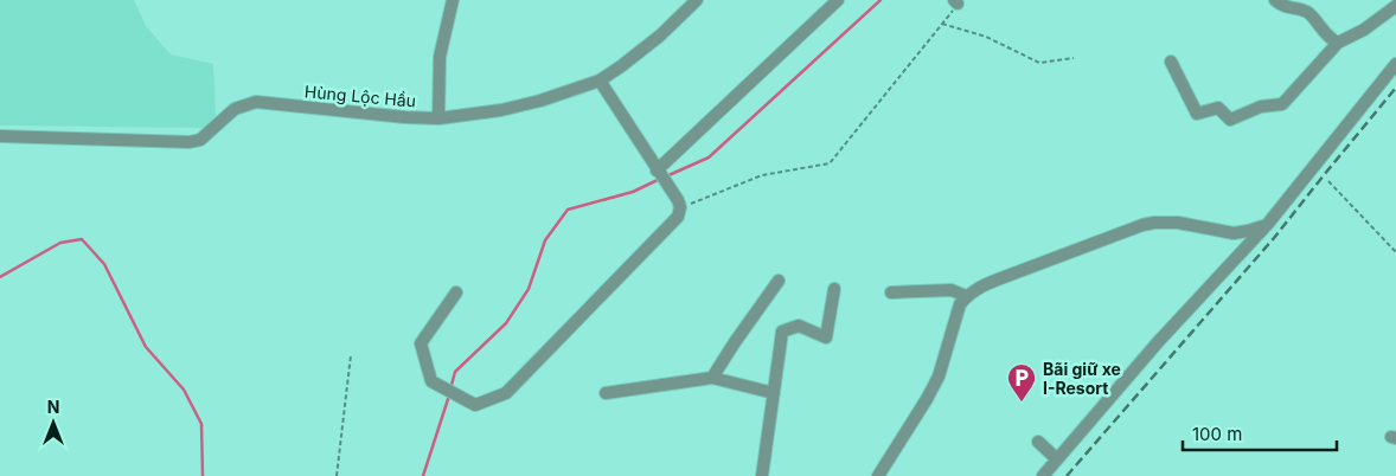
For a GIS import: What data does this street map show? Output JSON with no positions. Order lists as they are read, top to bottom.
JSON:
{
  "streets": {
    "street": ["Hùng Lộc Hầu"]
  },
  "places": {
    "parking": ["Bãi giữ xe I-Resort"]
  },
  "scale_bar": "100 m",
  "north": "top"
}
